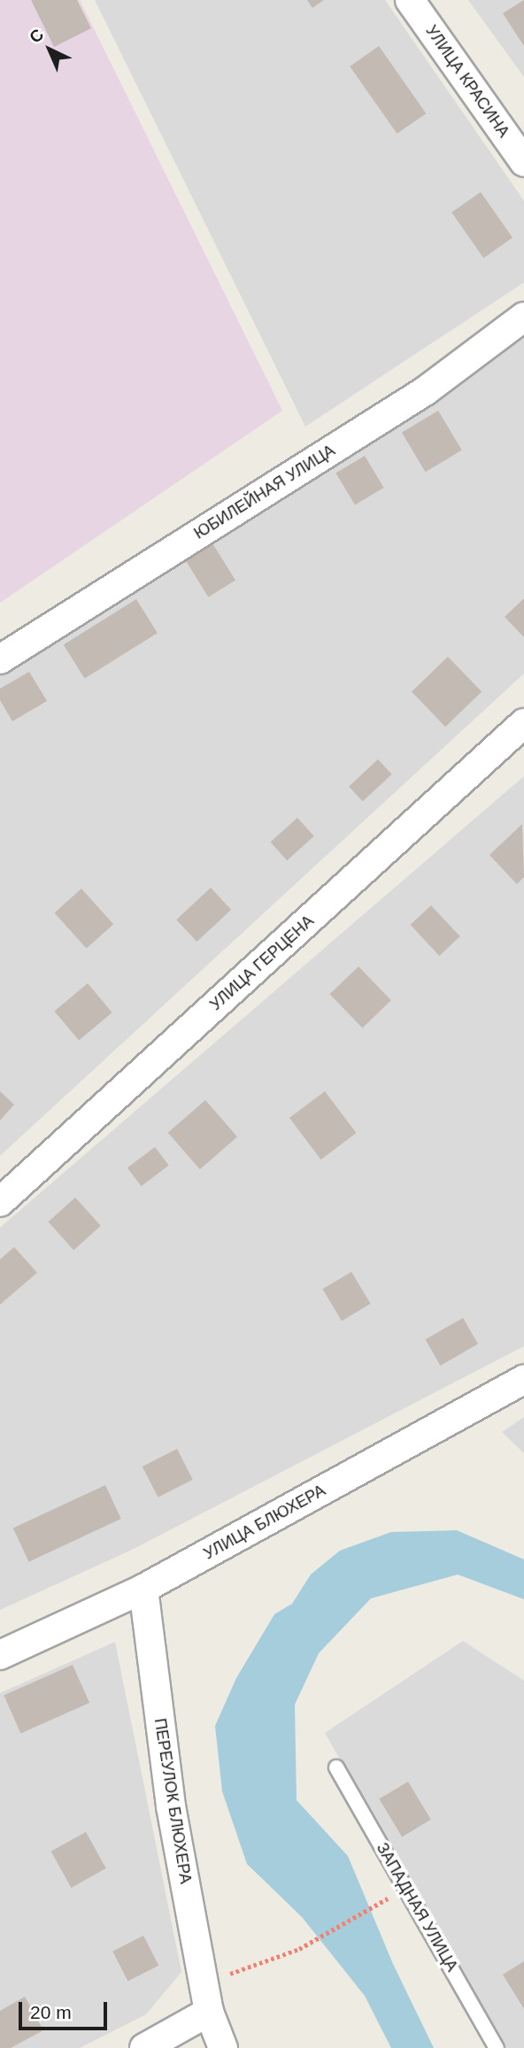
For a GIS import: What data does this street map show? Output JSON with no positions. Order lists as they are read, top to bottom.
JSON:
{
  "streets": {
    "street": [
      "УЛИЦА КРАСИНА",
      "ЮБИЛЕЙНАЯ УЛИЦА",
      "УЛИЦА ГЕРЦЕНА",
      "УЛИЦА БЛЮХЕРА",
      "ПЕРЕУЛОК БЛЮХЕРА"
    ],
    "lane": ["ЗАПАДНАЯ УЛИЦА"]
  },
  "crossings": [
    ["УЛИЦА БЛЮХЕРА", "ПЕРЕУЛОК БЛЮХЕРА"]
  ],
  "scale_bar": "20 m",
  "north": "top left"
}
